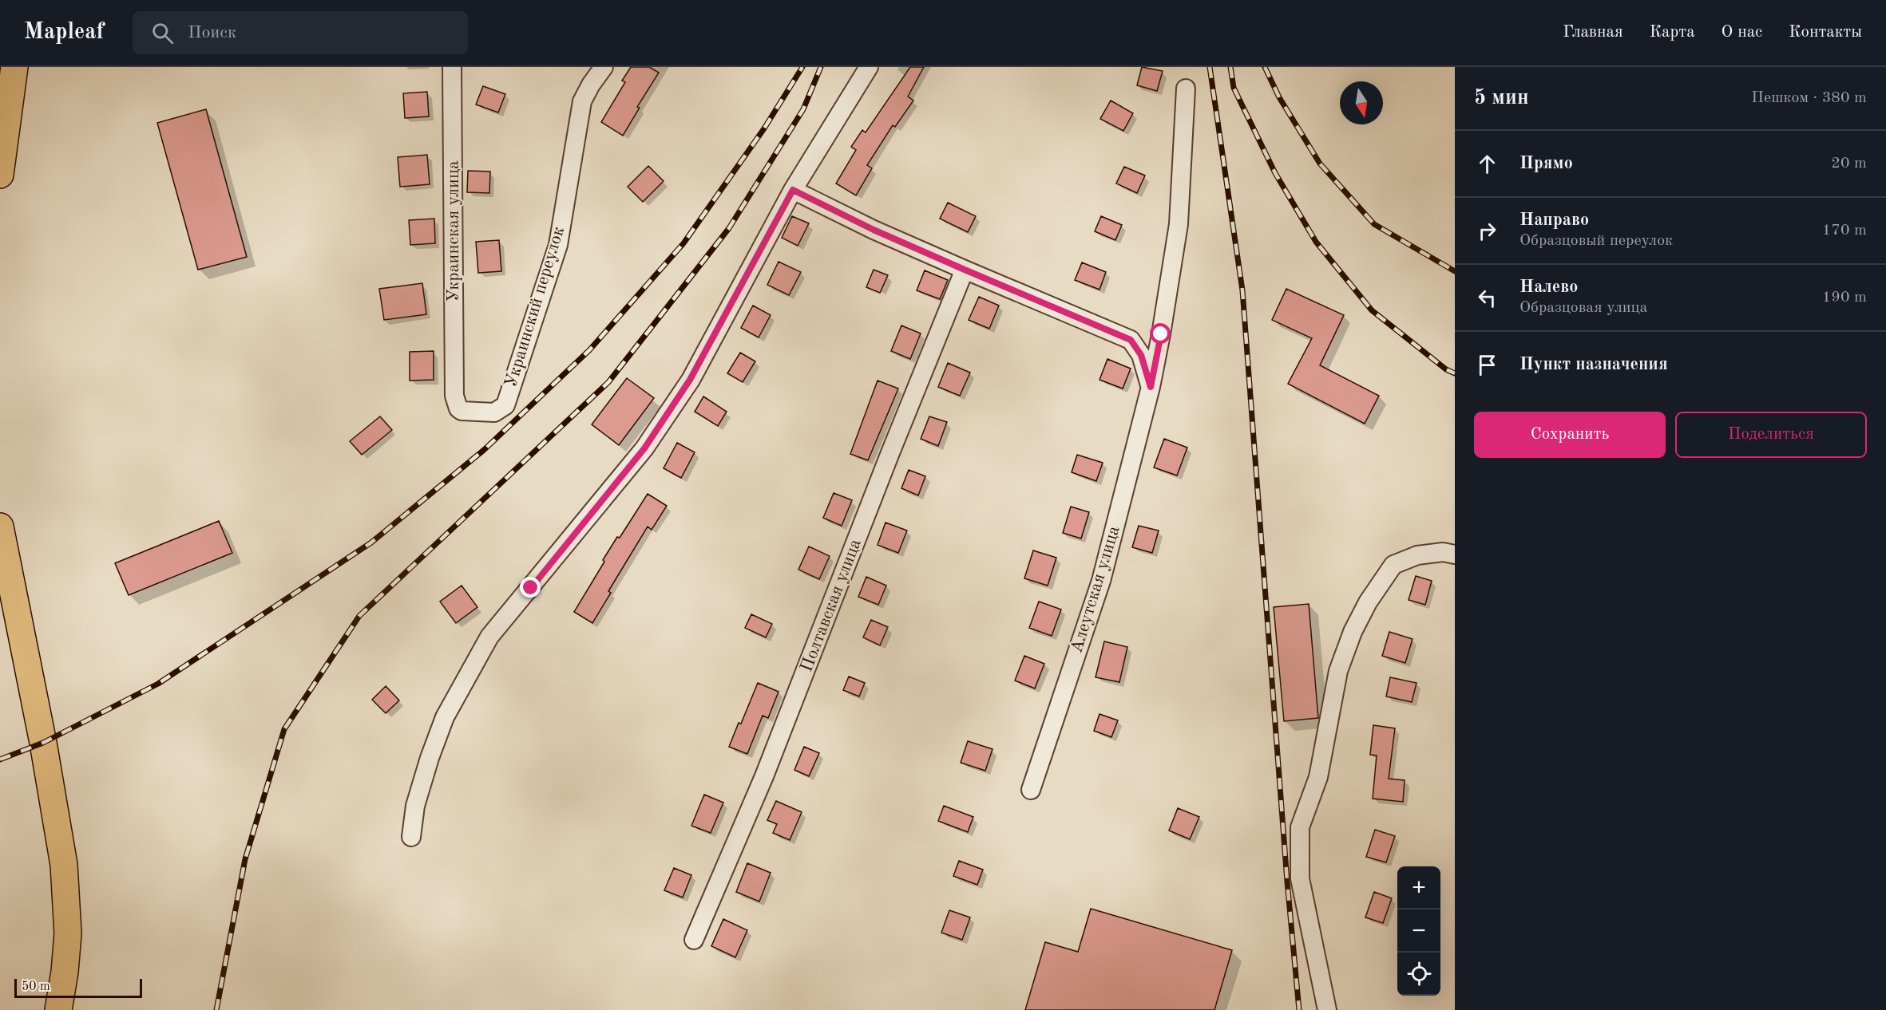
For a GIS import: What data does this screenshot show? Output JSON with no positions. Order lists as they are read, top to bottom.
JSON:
{
  "streets": {
    "street": [
      "Украинская улица",
      "Украинский переулок",
      "Алеутская улица",
      "Полтавская улица"
    ]
  },
  "crossings": [
    ["Украинская улица", "Украинский переулок"]
  ],
  "scale_bar": "50 m",
  "north": "bottom",
  "page": {
    "header": "Mapleaf",
    "search": "Поиск",
    "nav": [
      "Главная",
      "Карта",
      "О нас",
      "Контакты"
    ],
    "heading": ["5 мин", "Пешком · 380 m"],
    "list": [
      ["Прямо", "20 m"],
      ["Направо", "Образцовый переулок", "170 m"],
      ["Налево", "Образцовая улица", "190 m"],
      "Пункт назначения"
    ],
    "buttons": ["Сохранить", "Поделиться"],
    "map_buttons": ["+", "−"],
    "scale": "50 m"
  }
}
